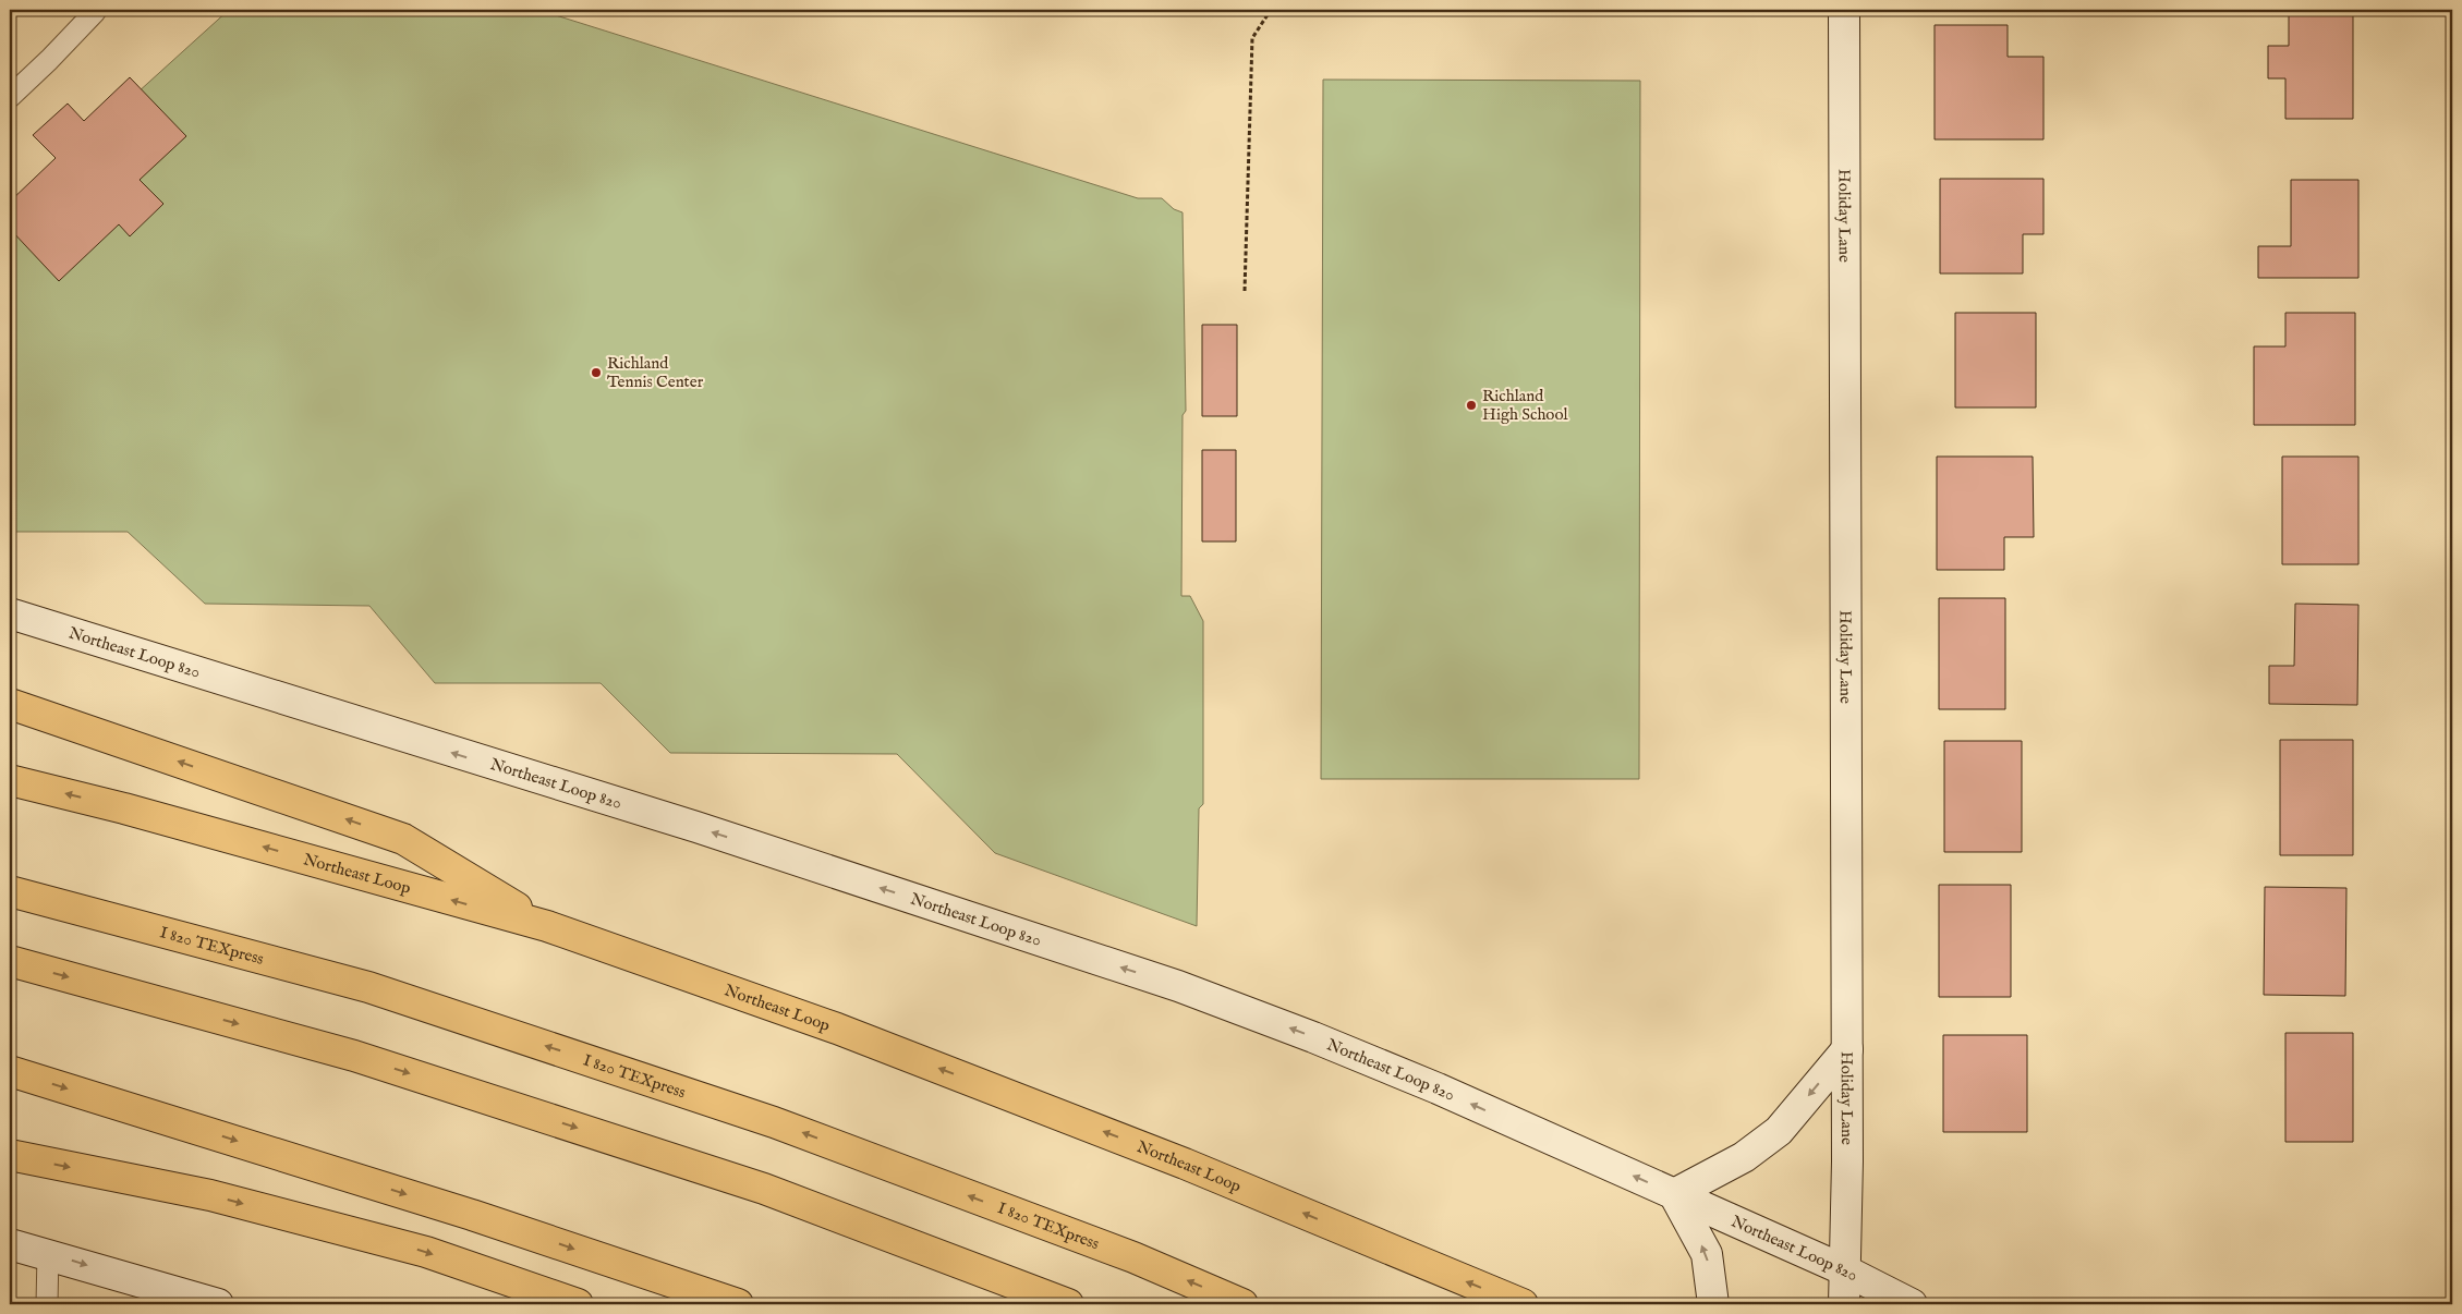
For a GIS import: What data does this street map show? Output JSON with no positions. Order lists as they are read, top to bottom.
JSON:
{
  "streets": {
    "highway": ["Northeast Loop", "I 820 TEXpress"],
    "main road": ["Holiday Lane", "Northeast Loop 820"]
  },
  "crossings": [
    ["Holiday Lane", "Northeast Loop 820"]
  ],
  "one_way": ["Northeast Loop 820"],
  "places": ["Richland Tennis Center", "Richland High School"]
}
